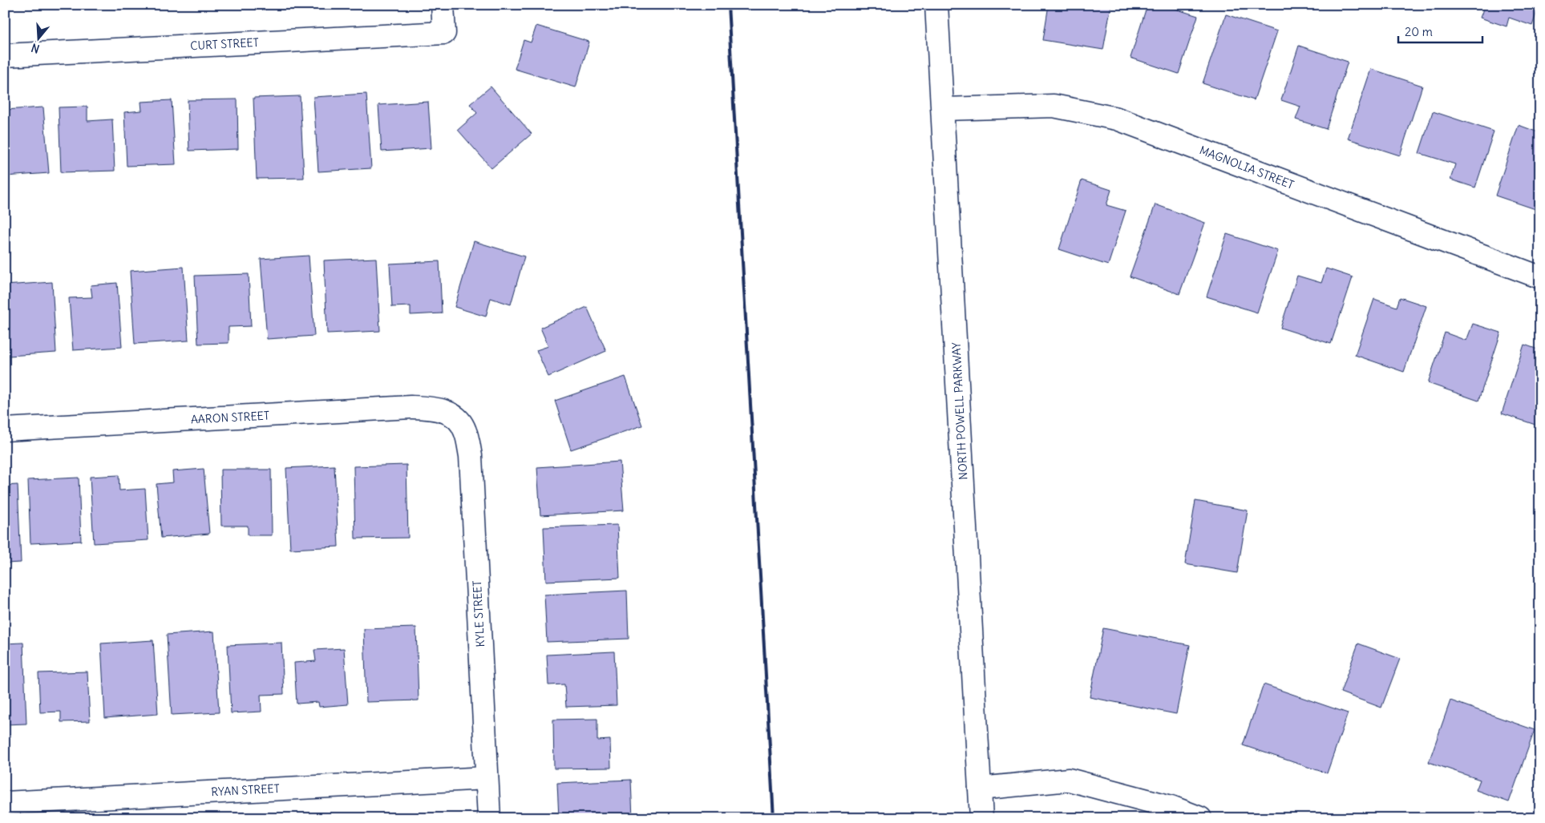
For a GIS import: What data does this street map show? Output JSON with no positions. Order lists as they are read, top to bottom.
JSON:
{
  "streets": {
    "street": [
      "CURT STREET",
      "MAGNOLIA STREET",
      "NORTH POWELL PARKWAY",
      "AARON STREET",
      "KYLE STREET",
      "RYAN STREET"
    ]
  },
  "crossings": [
    ["MAGNOLIA STREET", "NORTH POWELL PARKWAY"],
    ["AARON STREET", "KYLE STREET"],
    ["KYLE STREET", "RYAN STREET"]
  ],
  "scale_bar": "20 m",
  "north": "bottom"
}
